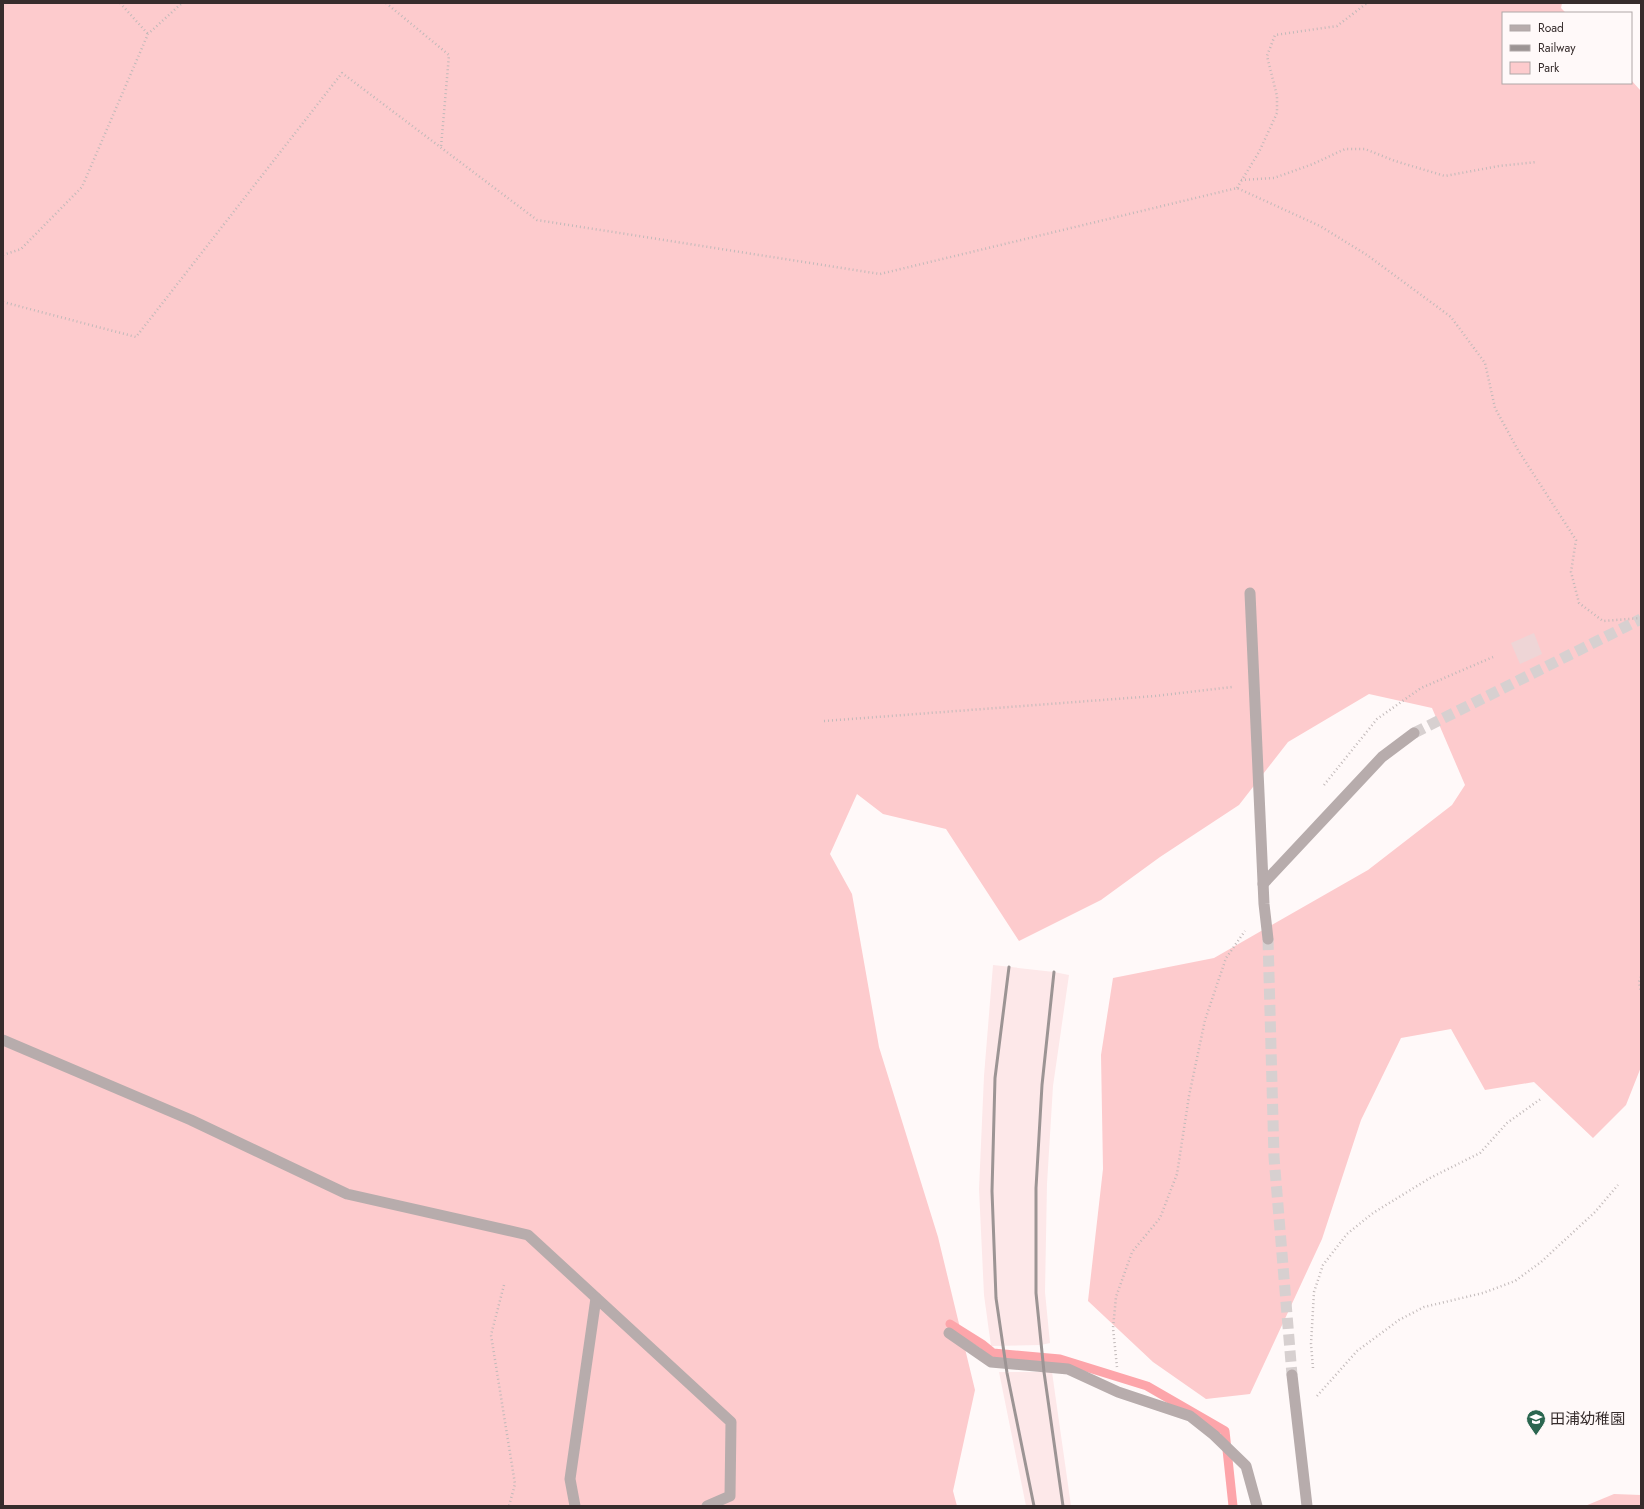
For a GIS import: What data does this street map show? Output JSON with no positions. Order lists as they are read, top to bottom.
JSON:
{
  "places": {
    "school or university": ["田浦幼稚園"]
  },
  "legend": ["Road", "Railway", "Park"]
}
